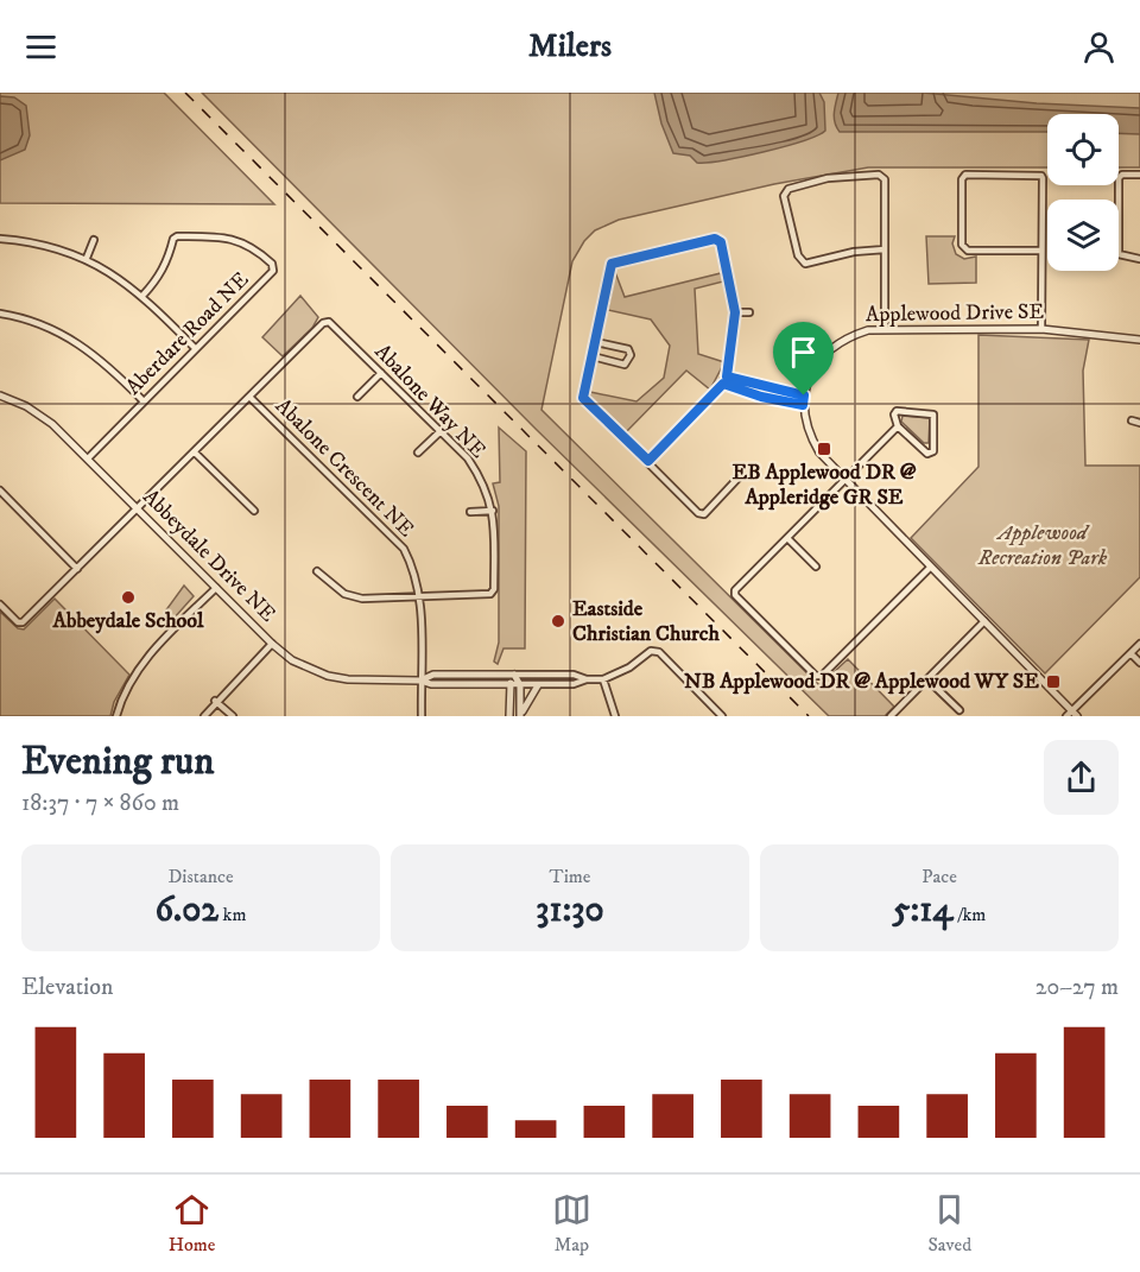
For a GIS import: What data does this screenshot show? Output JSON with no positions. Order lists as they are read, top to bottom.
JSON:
{
  "streets": {
    "street": [
      "Applewood Drive SE",
      "Aberdare Road NE",
      "Abalone Way NE",
      "Abalone Crescent NE",
      "Abbeydale Drive NE"
    ]
  },
  "crossings": [
    ["Aberdare Road NE", "Abbeydale Drive NE"],
    ["Abalone Way NE", "Abalone Crescent NE"],
    ["Abalone Crescent NE", "Abbeydale Drive NE"]
  ],
  "parks": ["Applewood Recreation Park"],
  "places": {
    "transit": ["EB Applewood DR @ Appleridge GR SE", "NB Applewood DR @ Applewood WY SE"],
    "other": ["Abbeydale School", "Eastside Christian Church"]
  },
  "page": {
    "header": "Milers",
    "heading": ["Evening run", "18:37 · 7 × 860 m"],
    "stats": [
      ["Distance", "6.02 km"],
      ["Time", "31:30"],
      ["Pace", "5:14 /km"]
    ],
    "chart": ["Elevation", "20–27 m"],
    "tabs": ["Home", "Map", "Saved"]
  }
}
